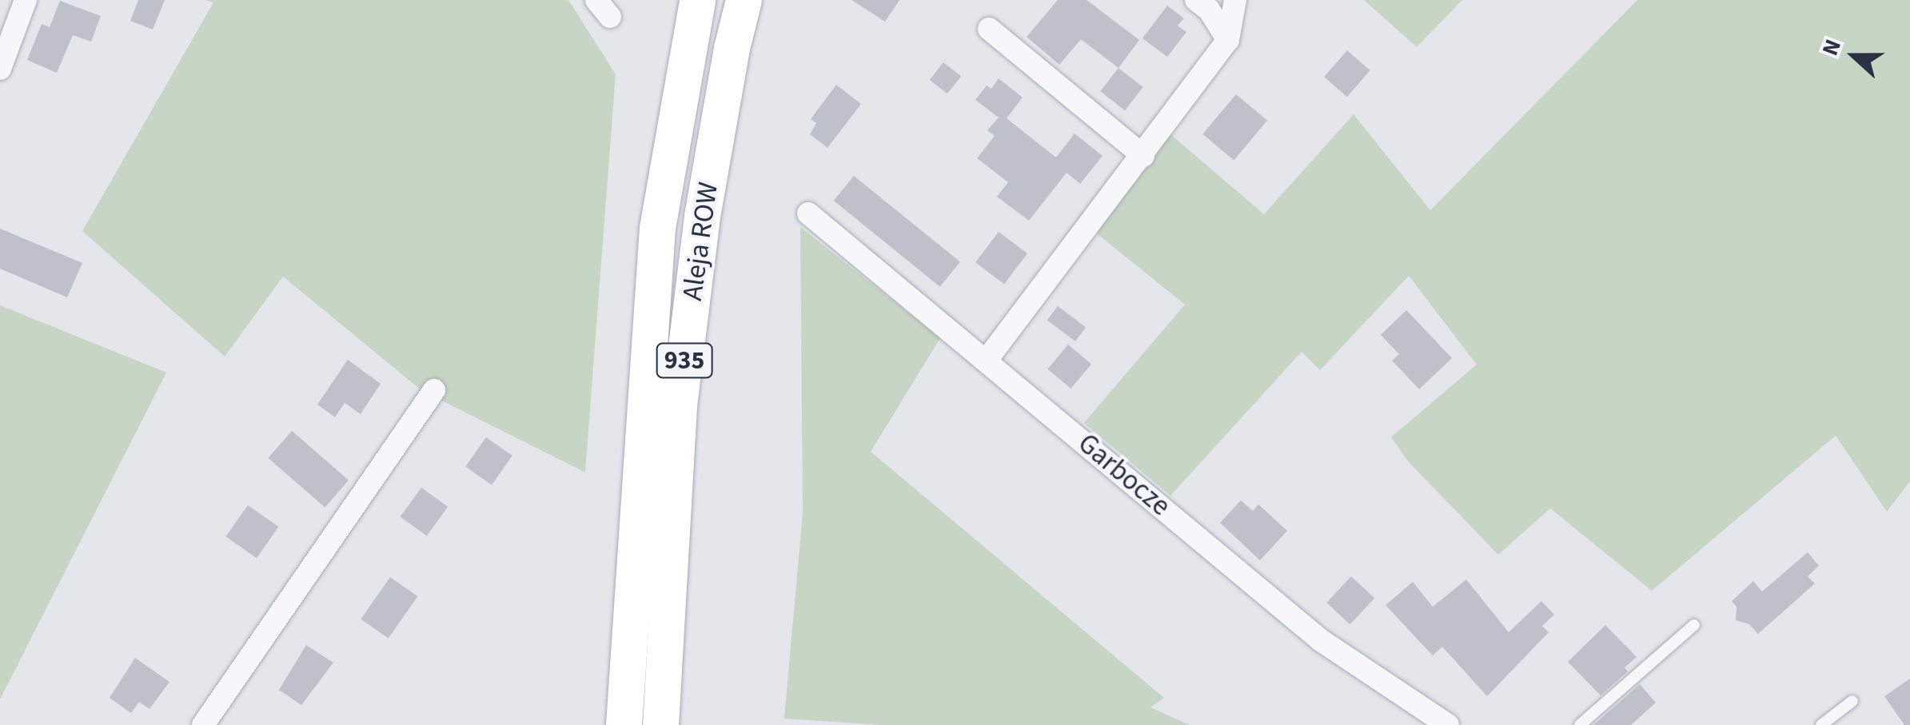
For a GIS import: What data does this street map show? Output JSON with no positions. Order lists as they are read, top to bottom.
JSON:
{
  "streets": {
    "main road": ["Aleja ROW", "935"],
    "street": ["Garbocze"]
  },
  "north": "left"
}
